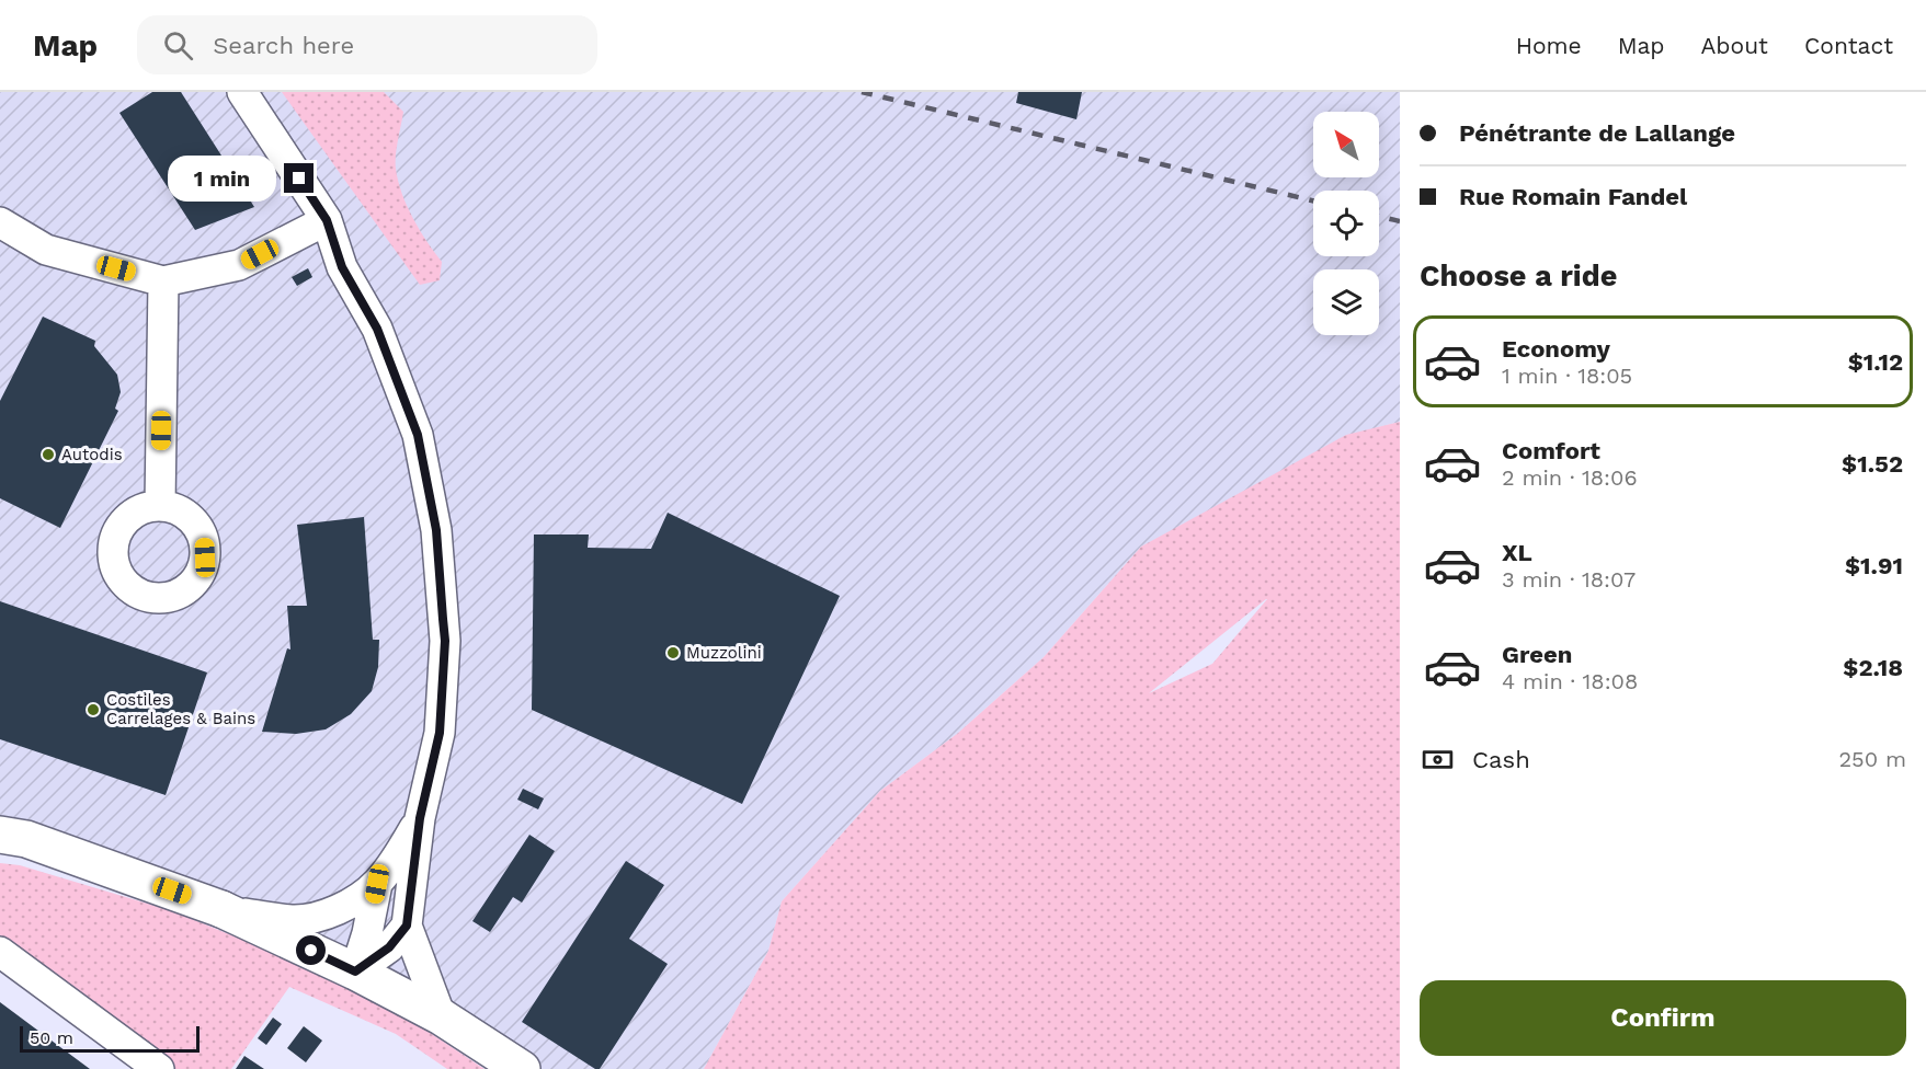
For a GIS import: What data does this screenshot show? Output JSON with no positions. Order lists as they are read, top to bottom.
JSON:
{
  "places": ["Autodis", "Muzzolini", "Costiles Carrelages & Bains"],
  "scale_bar": "50 m",
  "north": "top left",
  "page": {
    "header": "Map",
    "search": "Search here",
    "nav": [
      "Home",
      "Map",
      "About",
      "Contact"
    ],
    "banner": ["Pénétrante de Lallange", "Rue Romain Fandel"],
    "bubble": "1 min",
    "heading": "Choose a ride",
    "list": [
      {
        "name": "Economy",
        "note": "1 min · 18:05",
        "value": "$1.12"
      },
      {
        "name": "Comfort",
        "note": "2 min · 18:06",
        "value": "$1.52"
      },
      {
        "name": "XL",
        "note": "3 min · 18:07",
        "value": "$1.91"
      },
      {
        "name": "Green",
        "note": "4 min · 18:08",
        "value": "$2.18"
      }
    ],
    "pay": ["Cash", "250 m"],
    "buttons": "Confirm",
    "scale": "50 m"
  }
}
